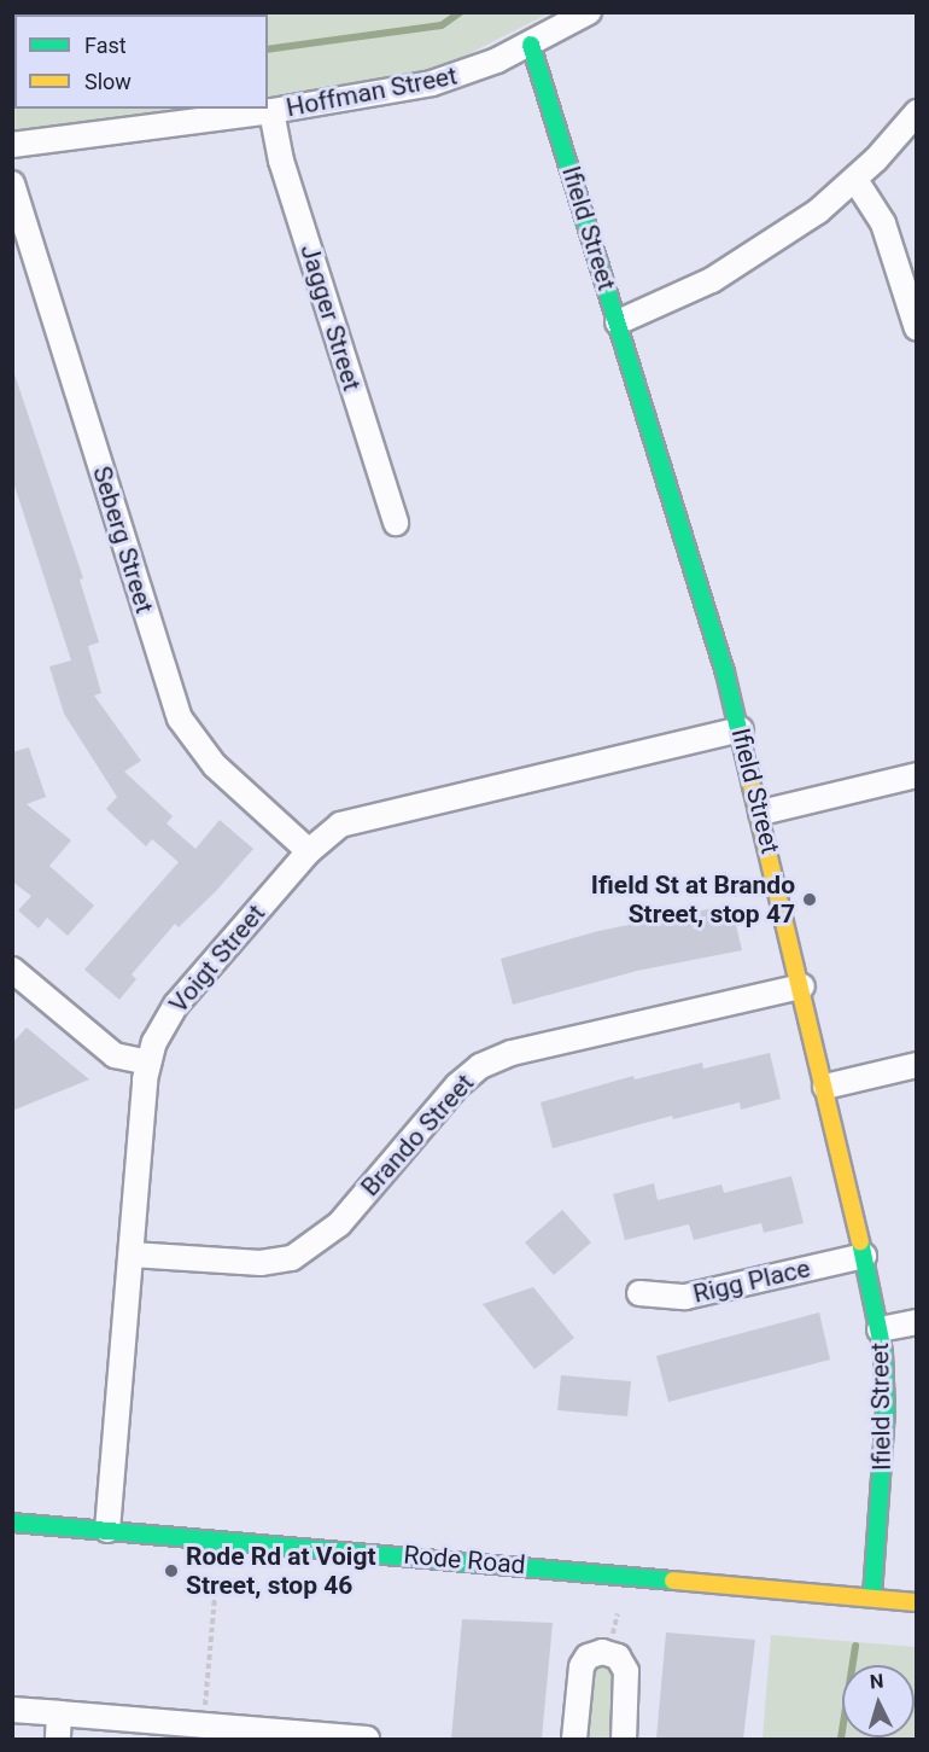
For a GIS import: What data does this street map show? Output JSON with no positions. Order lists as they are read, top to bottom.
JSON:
{
  "streets": {
    "street": [
      "Hoffman Street",
      "Ifield Street",
      "Jagger Street",
      "Seberg Street",
      "Voigt Street",
      "Brando Street",
      "Rigg Place",
      "Rode Road"
    ]
  },
  "crossings": [
    ["Hoffman Street", "Ifield Street"],
    ["Hoffman Street", "Jagger Street"],
    ["Ifield Street", "Voigt Street"],
    ["Ifield Street", "Brando Street"],
    ["Ifield Street", "Rigg Place"],
    ["Ifield Street", "Rode Road"],
    ["Seberg Street", "Voigt Street"],
    ["Voigt Street", "Brando Street"],
    ["Voigt Street", "Rode Road"]
  ],
  "places": ["Ifield St at Brando Street, stop 47", "Rode Rd at Voigt Street, stop 46"],
  "legend": ["Fast", "Slow"],
  "north": "top"
}
